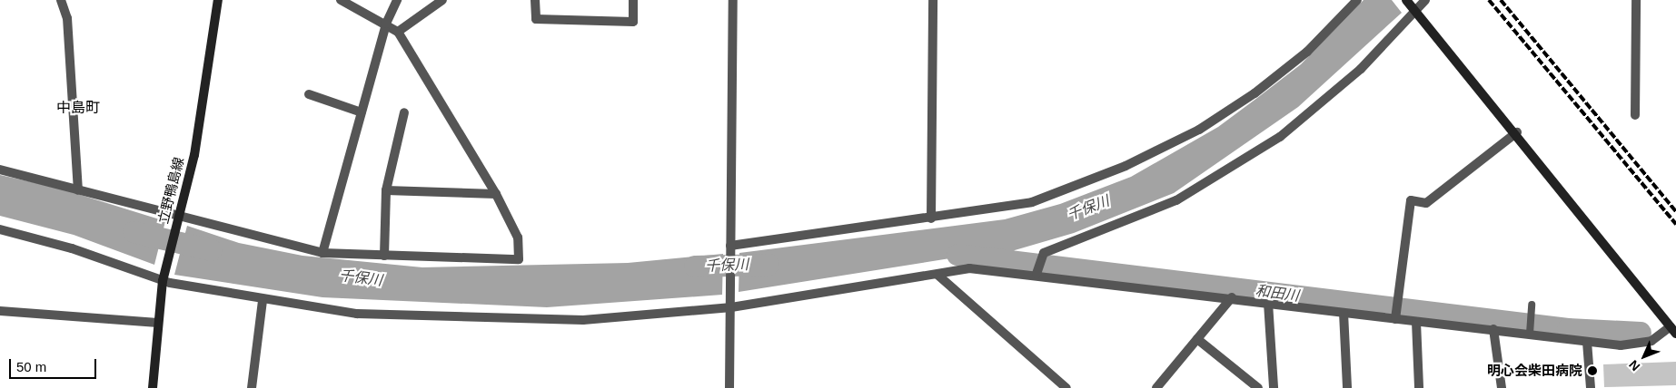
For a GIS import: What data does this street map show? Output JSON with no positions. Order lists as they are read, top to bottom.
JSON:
{
  "streets": {
    "street": ["立野鴨島線"]
  },
  "districts": ["中島町"],
  "water": ["千保川", "和田川"],
  "places": ["明心会柴田病院"],
  "scale_bar": "50 m",
  "north": "bottom left"
}
